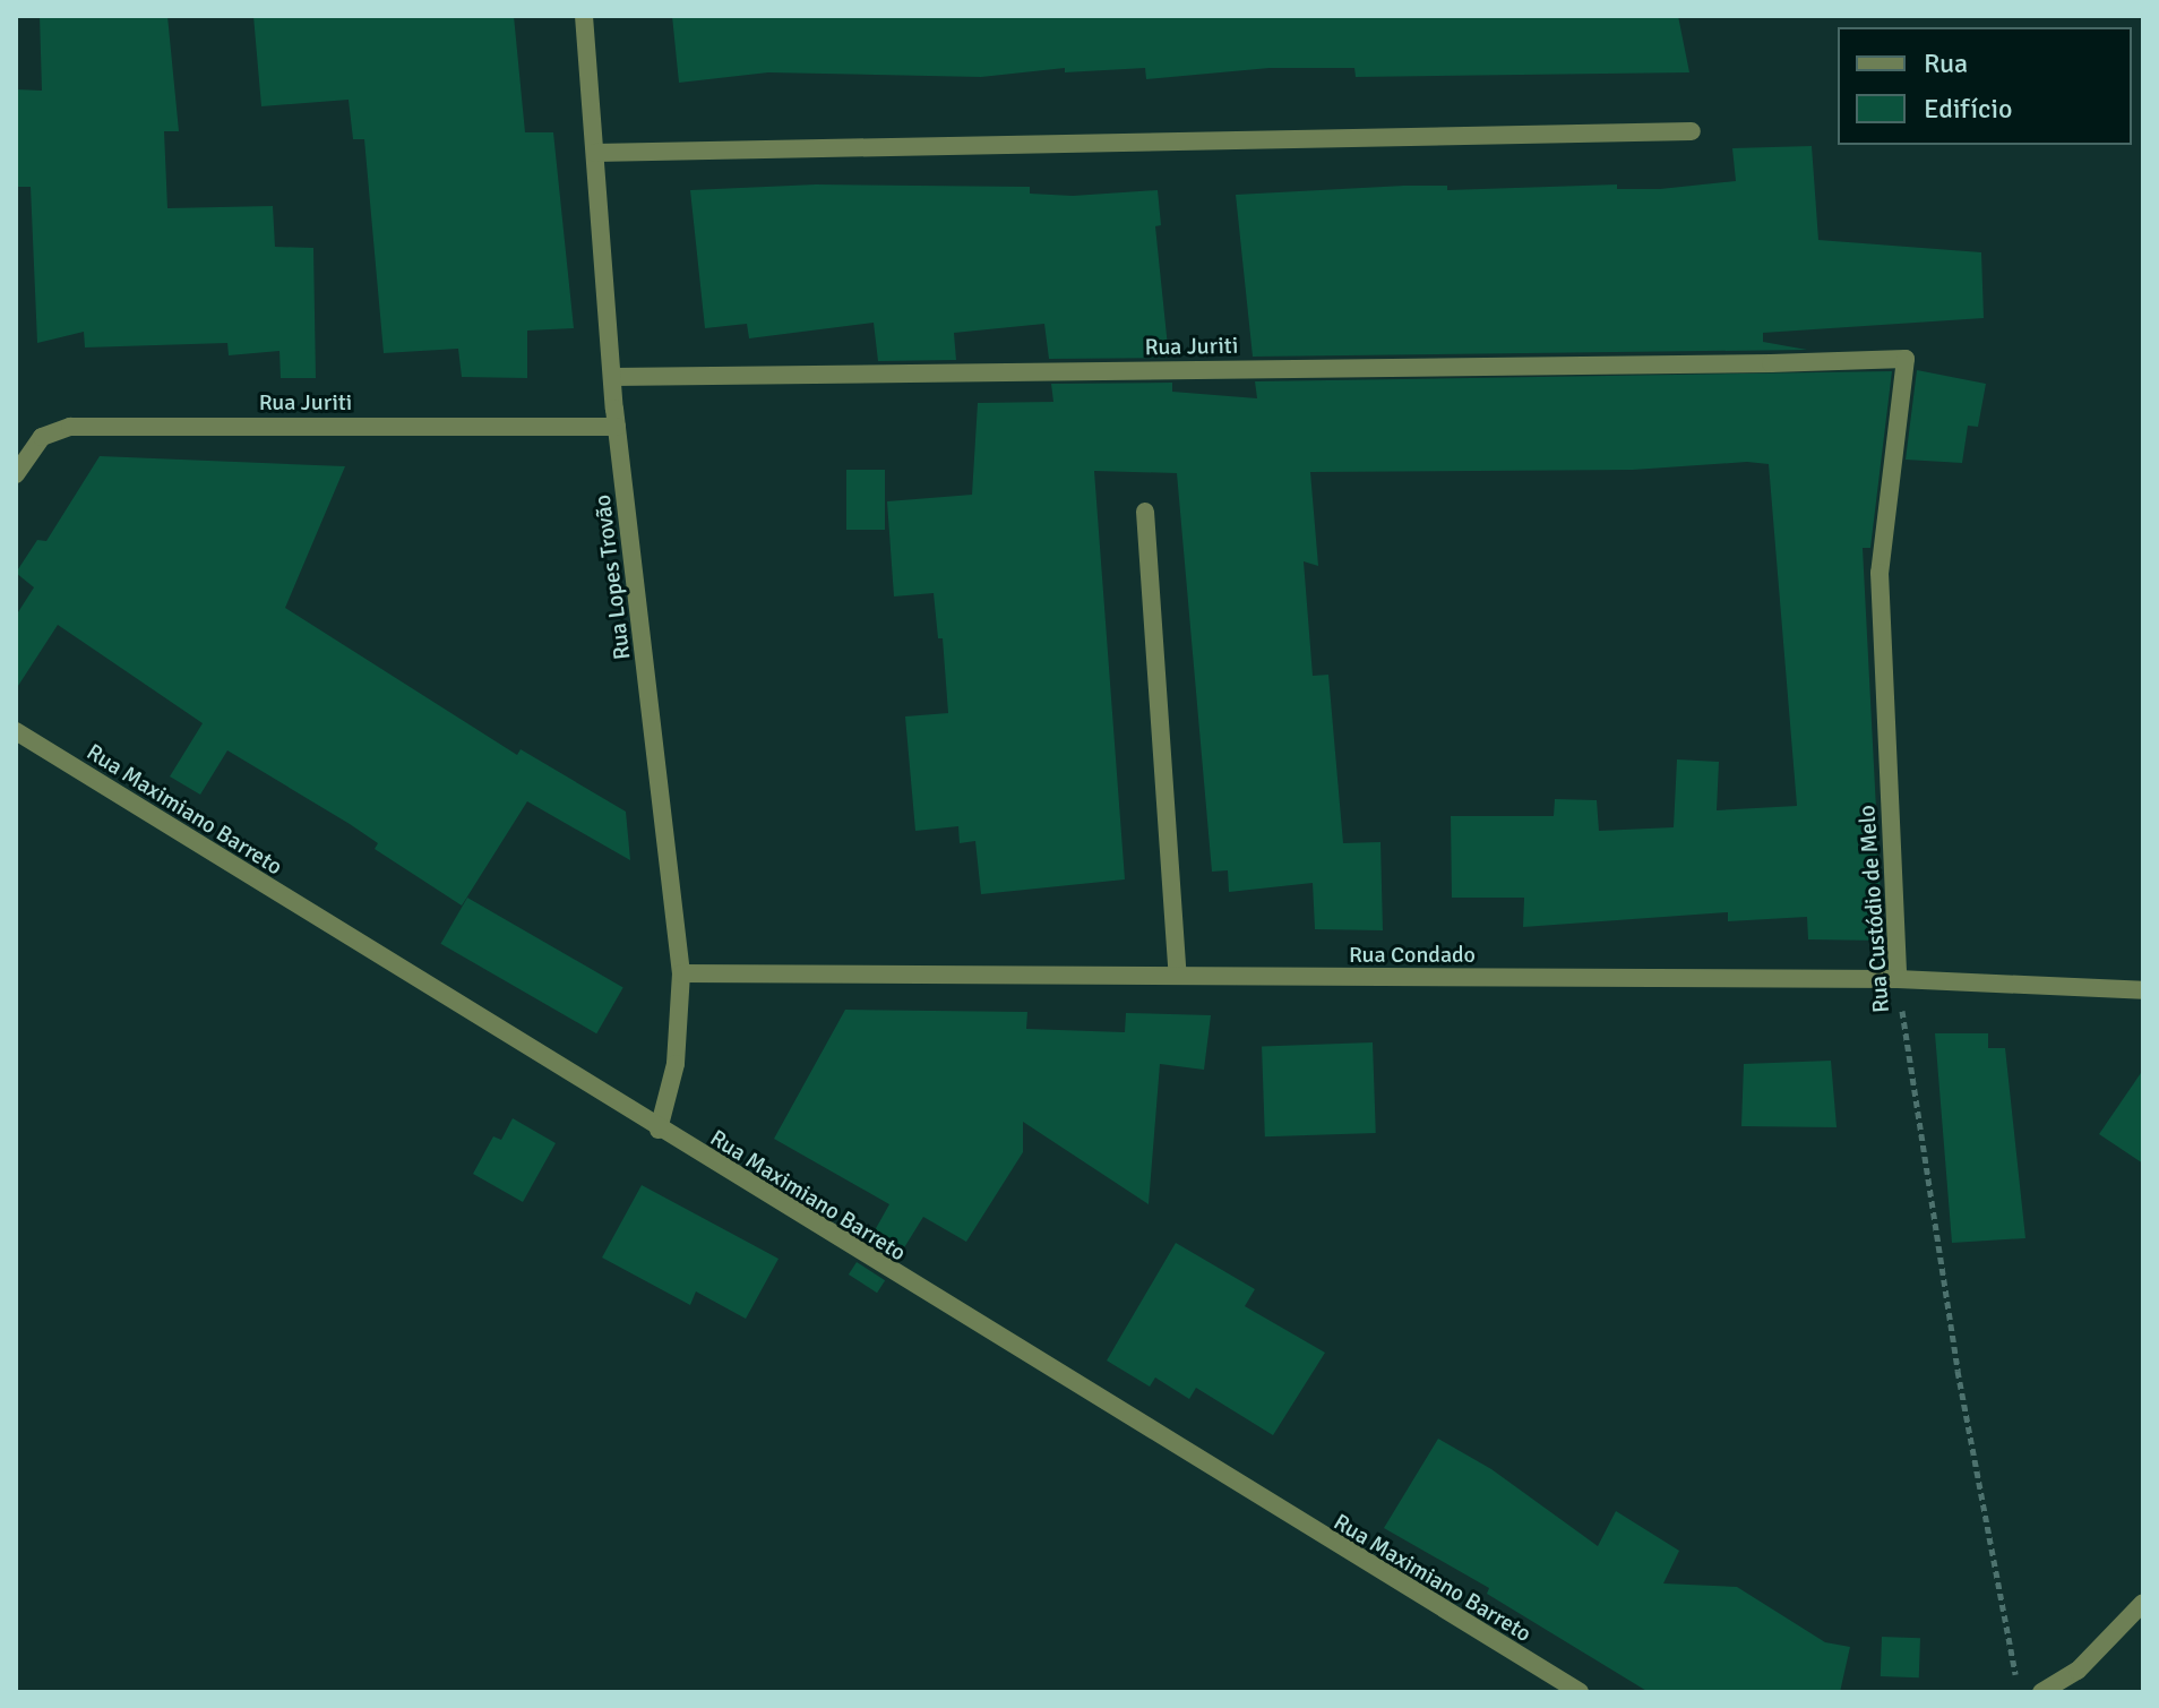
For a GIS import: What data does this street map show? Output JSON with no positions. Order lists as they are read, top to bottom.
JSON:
{
  "streets": {
    "street": [
      "Rua Juriti",
      "Rua Lopes Trovão",
      "Rua Maximiano Barreto",
      "Rua Custódio de Melo",
      "Rua Condado"
    ]
  },
  "crossings": [
    ["Rua Juriti", "Rua Lopes Trovão"],
    ["Rua Juriti", "Rua Custódio de Melo"],
    ["Rua Lopes Trovão", "Rua Maximiano Barreto"],
    ["Rua Lopes Trovão", "Rua Condado"],
    ["Rua Custódio de Melo", "Rua Condado"]
  ],
  "legend": ["Rua", "Edifício"]
}
